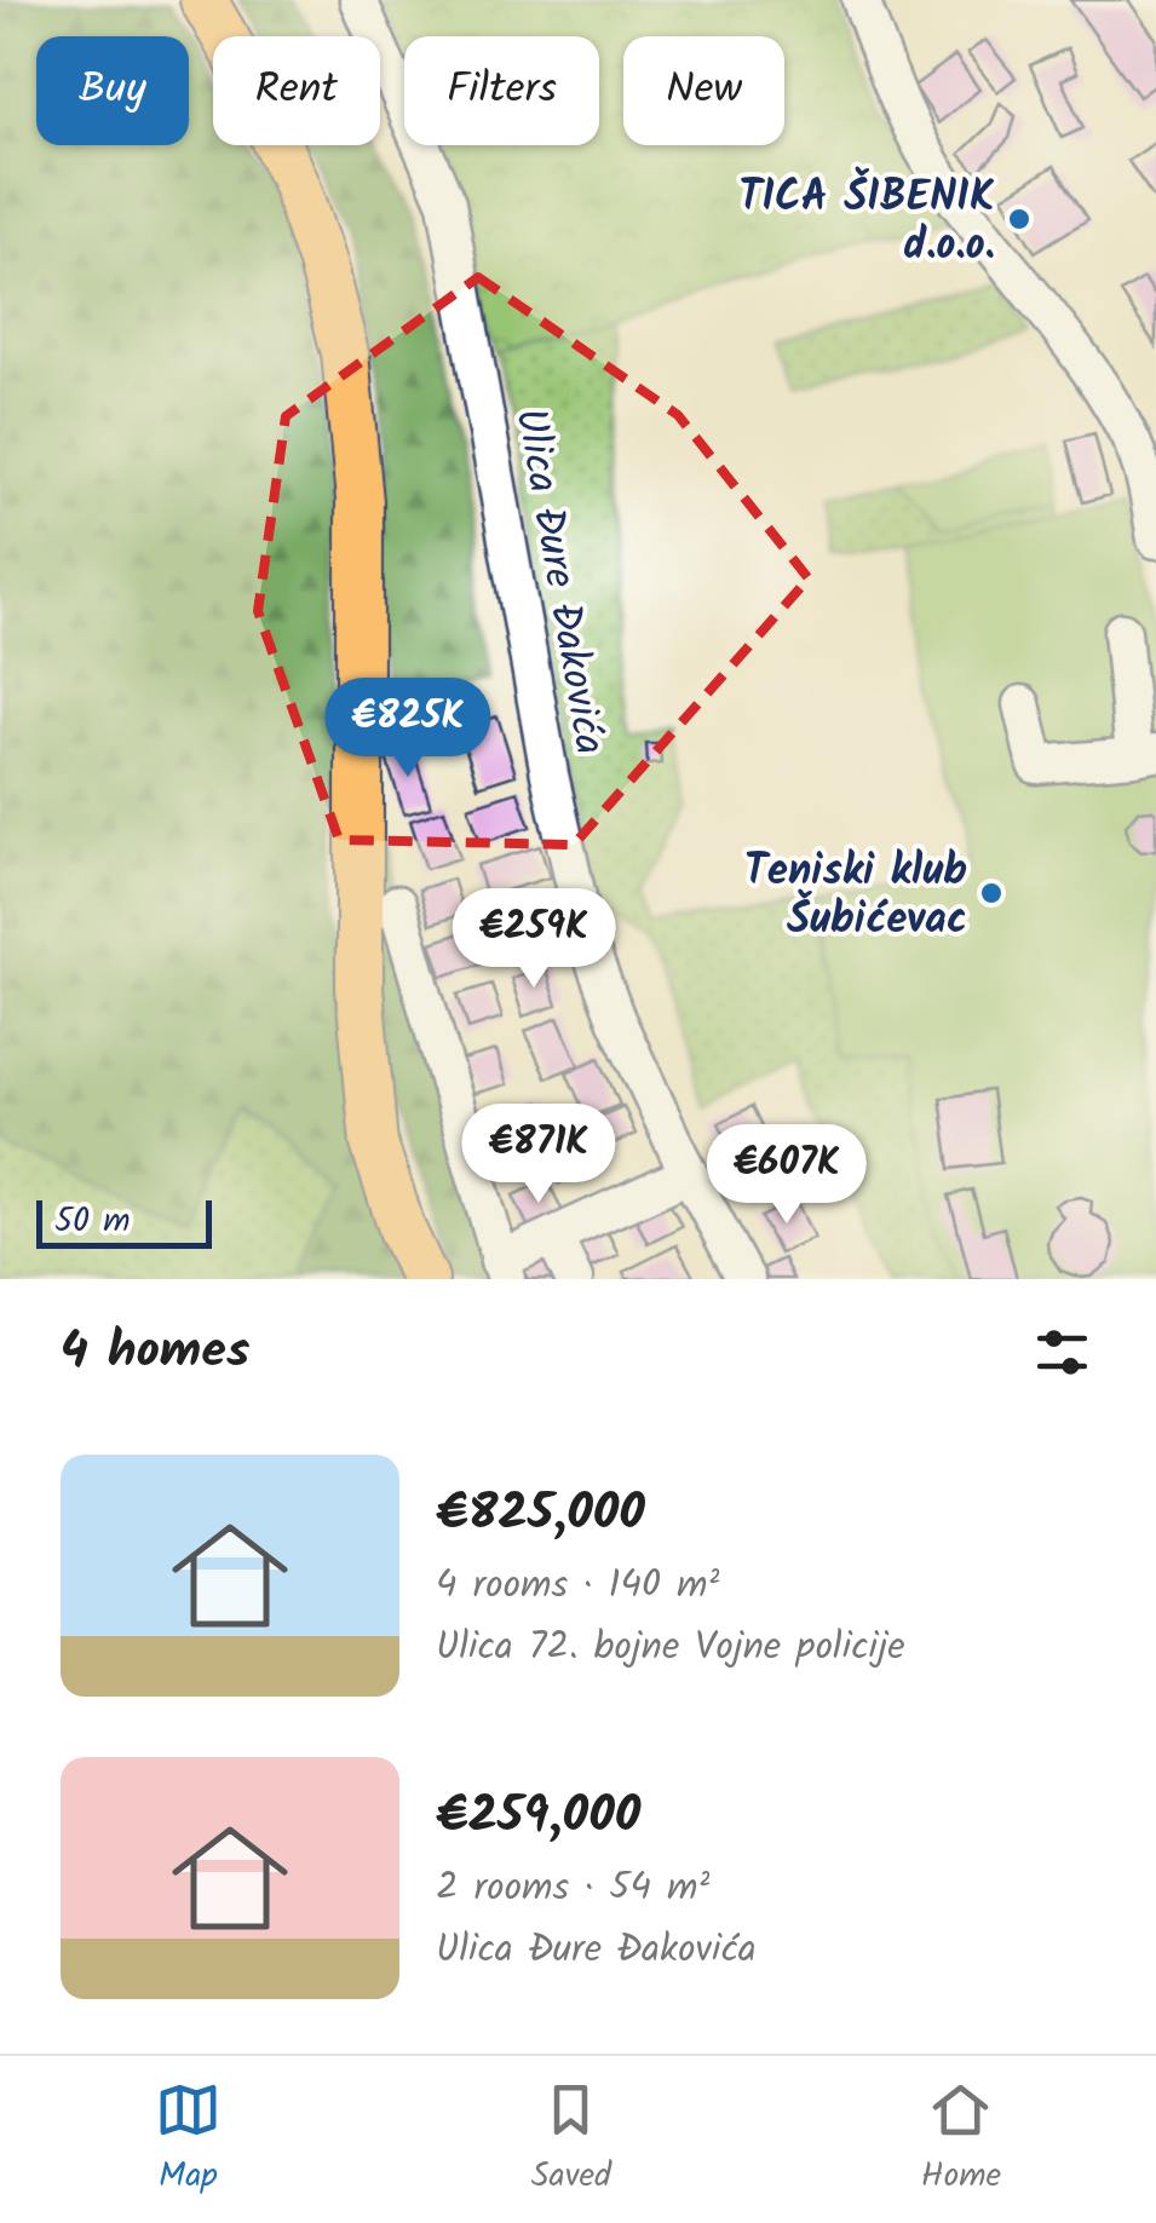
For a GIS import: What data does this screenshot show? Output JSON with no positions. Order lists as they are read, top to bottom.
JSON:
{
  "streets": {
    "street": ["Ulica Đure Đakovića"]
  },
  "places": ["TICA ŠIBENIK d.o.o.", "Teniski klub Šubićevac"],
  "scale_bar": "50 m",
  "page": {
    "chip": [
      "Buy",
      "Rent",
      "Filters",
      "New"
    ],
    "price": [
      "€825K",
      "€259K",
      "€871K",
      "€607K"
    ],
    "scale": "50 m",
    "heading": "4 homes",
    "list": [
      {
        "name": "€825,000",
        "note": "4 rooms · 140 m² · Ulica 72. bojne Vojne policije"
      },
      {
        "name": "€259,000",
        "note": "2 rooms · 54 m² · Ulica Đure Đakovića"
      }
    ],
    "tabs": ["Map", "Saved", "Home"]
  }
}
